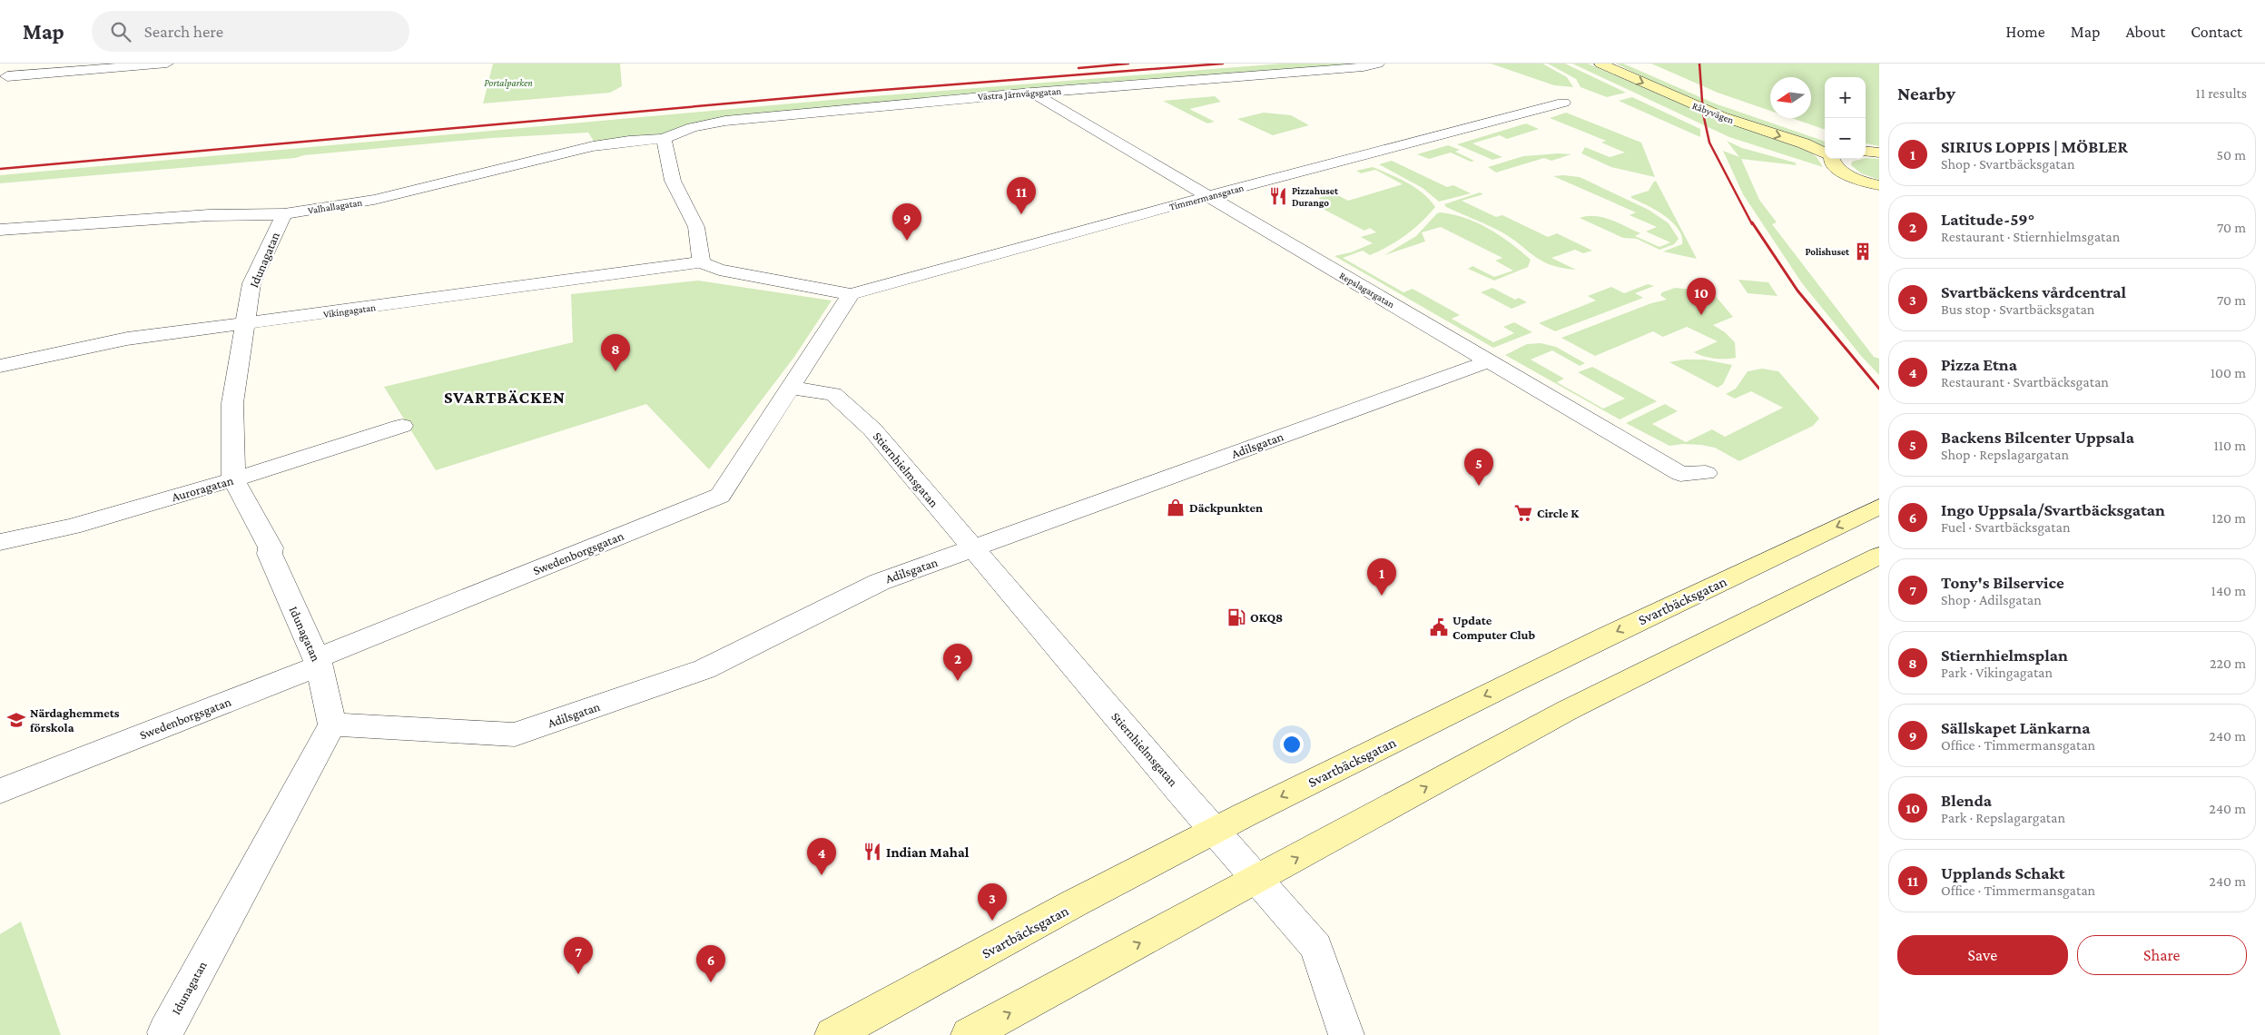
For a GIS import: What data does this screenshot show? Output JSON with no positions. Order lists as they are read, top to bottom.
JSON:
{
  "streets": {
    "street": [
      "Västra Järnvägsgatan",
      "Råbyvägen",
      "Timmermansgatan",
      "Valhallagatan",
      "Idunagatan",
      "Repslagargatan",
      "Vikingagatan",
      "Adilsgatan",
      "Stiernhielmsgatan",
      "Auroragatan",
      "Swedenborgsgatan",
      "Svartbäcksgatan"
    ]
  },
  "crossings": [
    ["Västra Järnvägsgatan", "Valhallagatan"],
    ["Västra Järnvägsgatan", "Repslagargatan"],
    ["Timmermansgatan", "Repslagargatan"],
    ["Valhallagatan", "Idunagatan"],
    ["Idunagatan", "Vikingagatan"],
    ["Idunagatan", "Adilsgatan"],
    ["Idunagatan", "Auroragatan"],
    ["Idunagatan", "Swedenborgsgatan"],
    ["Repslagargatan", "Adilsgatan"],
    ["Adilsgatan", "Stiernhielmsgatan"],
    ["Stiernhielmsgatan", "Swedenborgsgatan"],
    ["Stiernhielmsgatan", "Svartbäcksgatan"]
  ],
  "districts": ["SVARTBÄCKEN"],
  "parks": ["Portalparken"],
  "places": {
    "restaurant": ["Pizzahuset Durango", "Indian Mahal"],
    "building": ["Polishuset"],
    "shop": ["Däckpunkten"],
    "supermarket": ["Circle K"],
    "fuel station": ["OKQ8"],
    "public building": ["Update Computer Club"],
    "school or university": ["Närdaghemmets förskola"]
  },
  "north": "left",
  "page": {
    "header": "Map",
    "search": "Search here",
    "nav": [
      "Home",
      "Map",
      "About",
      "Contact"
    ],
    "heading": ["Nearby", "11 results"],
    "map_buttons": ["+", "−"],
    "list": [
      {
        "mark": "1",
        "name": "SIRIUS LOPPIS | MÖBLER",
        "note": "Shop · Svartbäcksgatan",
        "value": "50 m"
      },
      {
        "mark": "2",
        "name": "Latitude-59°",
        "note": "Restaurant · Stiernhielmsgatan",
        "value": "70 m"
      },
      {
        "mark": "3",
        "name": "Svartbäckens vårdcentral",
        "note": "Bus stop · Svartbäcksgatan",
        "value": "70 m"
      },
      {
        "mark": "4",
        "name": "Pizza Etna",
        "note": "Restaurant · Svartbäcksgatan",
        "value": "100 m"
      },
      {
        "mark": "5",
        "name": "Backens Bilcenter Uppsala",
        "note": "Shop · Repslagargatan",
        "value": "110 m"
      },
      {
        "mark": "6",
        "name": "Ingo Uppsala/Svartbäcksgatan",
        "note": "Fuel · Svartbäcksgatan",
        "value": "120 m"
      },
      {
        "mark": "7",
        "name": "Tony's Bilservice",
        "note": "Shop · Adilsgatan",
        "value": "140 m"
      },
      {
        "mark": "8",
        "name": "Stiernhielmsplan",
        "note": "Park · Vikingagatan",
        "value": "220 m"
      },
      {
        "mark": "9",
        "name": "Sällskapet Länkarna",
        "note": "Office · Timmermansgatan",
        "value": "240 m"
      },
      {
        "mark": "10",
        "name": "Blenda",
        "note": "Park · Repslagargatan",
        "value": "240 m"
      },
      {
        "mark": "11",
        "name": "Upplands Schakt",
        "note": "Office · Timmermansgatan",
        "value": "240 m"
      }
    ],
    "pins": [
      "11",
      "9",
      "10",
      "8",
      "5",
      "1",
      "2",
      "4",
      "3",
      "7",
      "6"
    ],
    "buttons": ["Save", "Share"]
  }
}
